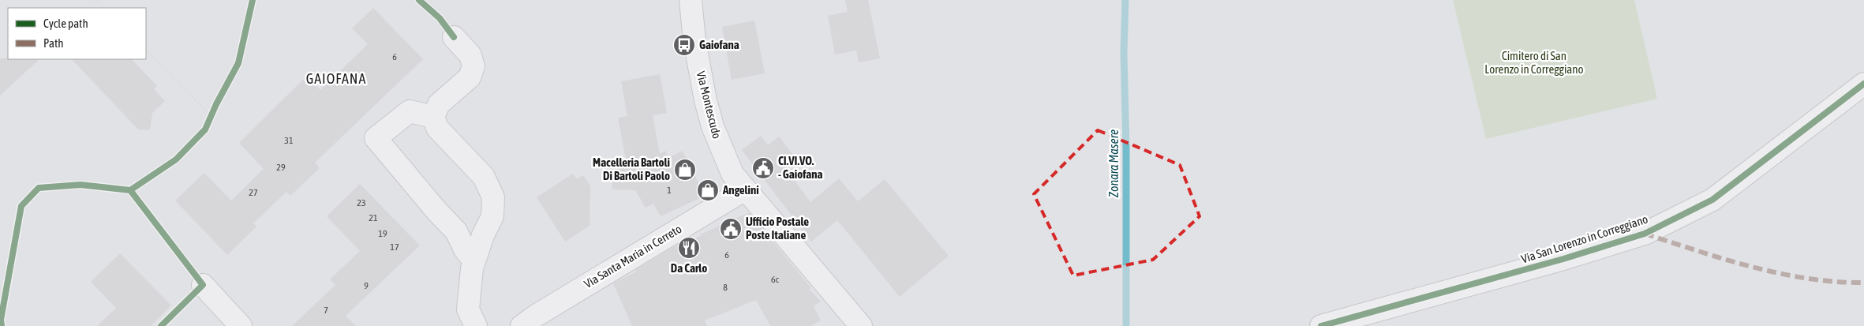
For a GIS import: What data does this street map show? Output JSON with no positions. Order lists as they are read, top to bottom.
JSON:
{
  "streets": {
    "street": ["Via Montescudo", "Via San Lorenzo in Correggiano", "Via Santa Maria in Cerreto"]
  },
  "crossings": [
    ["Via Montescudo", "Via Santa Maria in Cerreto"]
  ],
  "districts": ["GAIOFANA"],
  "water": ["Zonara Masere"],
  "parks": ["Cimitero di San Lorenzo in Correggiano"],
  "places": {
    "bus stop": ["Gaiofana"],
    "public building": ["CI.VI.VO. - Gaiofana", "Ufficio Postale Poste Italiane"],
    "shop": ["Macelleria Bartoli Di Bartoli Paolo", "Angelini"],
    "restaurant": ["Da Carlo"]
  },
  "house_numbers": [
    "6",
    "31",
    "29",
    "1",
    "27",
    "23",
    "21",
    "19",
    "17",
    "6",
    "6c",
    "9",
    "8",
    "7"
  ],
  "legend": ["Cycle path", "Path"]
}
